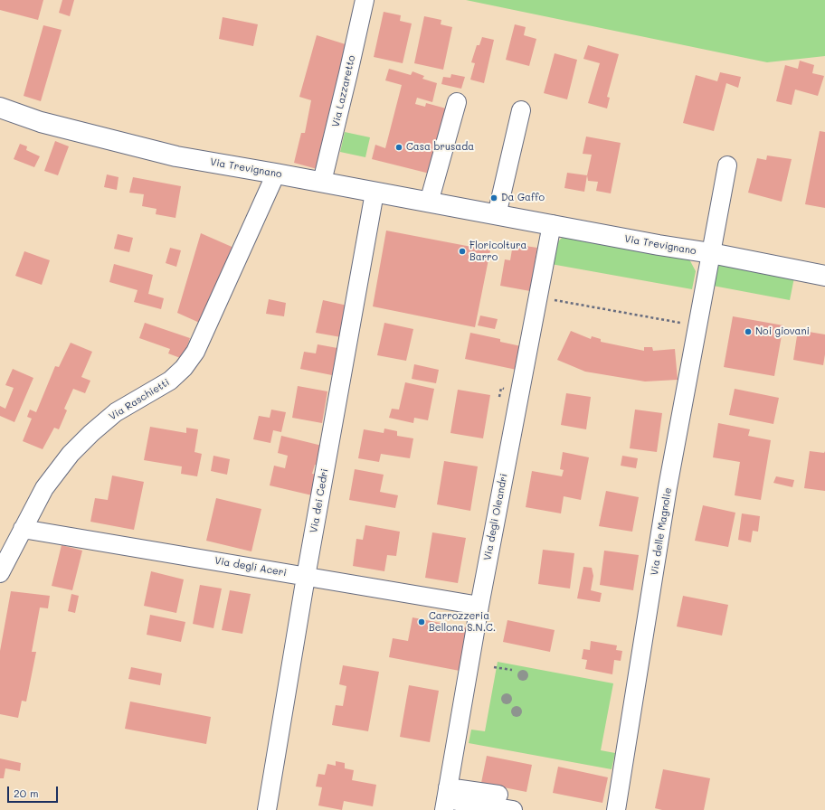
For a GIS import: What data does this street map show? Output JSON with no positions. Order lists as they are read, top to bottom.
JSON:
{
  "streets": {
    "main road": ["Via Trevignano"],
    "street": [
      "Via Lazzaretto",
      "Via Raschietti",
      "Via dei Cedri",
      "Via degli Oleandri",
      "Via delle Magnolie",
      "Via degli Aceri"
    ]
  },
  "crossings": [
    ["Via Lazzaretto", "Via Trevignano"],
    ["Via Trevignano", "Via Raschietti"],
    ["Via Trevignano", "Via dei Cedri"],
    ["Via Trevignano", "Via degli Oleandri"],
    ["Via Trevignano", "Via delle Magnolie"],
    ["Via Raschietti", "Via degli Aceri"],
    ["Via dei Cedri", "Via degli Aceri"],
    ["Via degli Oleandri", "Via degli Aceri"]
  ],
  "places": [
    "Casa brusada",
    "Da Gaffo",
    "Floricoltura Barro",
    "Noi giovani",
    "Carrozzeria Bellona S.N.C."
  ],
  "scale_bar": "20 m"
}
